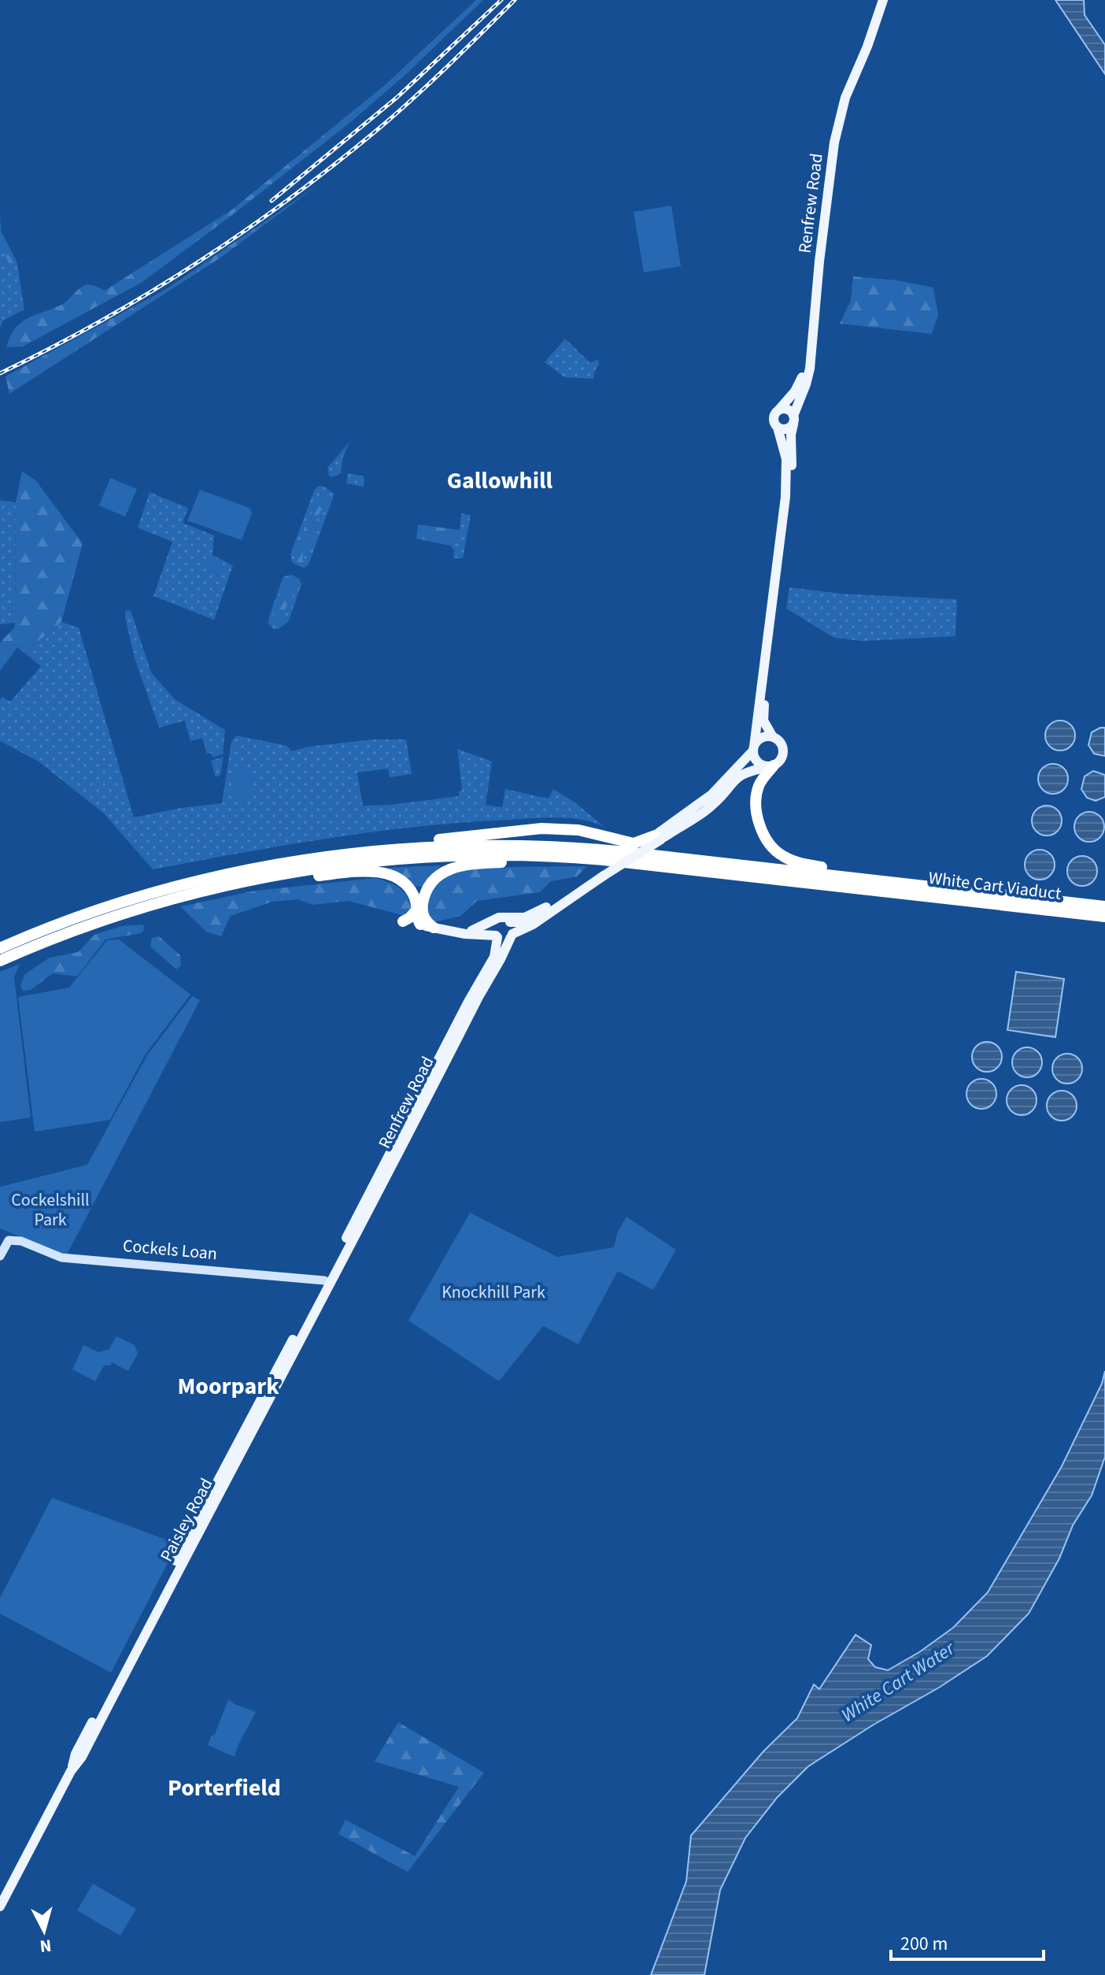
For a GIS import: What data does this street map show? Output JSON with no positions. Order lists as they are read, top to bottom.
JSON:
{
  "streets": {
    "highway": ["White Cart Viaduct"],
    "main road": ["Renfrew Road", "Cockels Loan", "Paisley Road"]
  },
  "crossings": [
    ["Renfrew Road", "Cockels Loan"],
    ["Renfrew Road", "Paisley Road"],
    ["Cockels Loan", "Paisley Road"]
  ],
  "districts": ["Gallowhill", "Moorpark", "Porterfield"],
  "water": ["White Cart Water"],
  "parks": ["Cockelshill Park", "Knockhill Park"],
  "scale_bar": "200 m",
  "north": "bottom"
}
